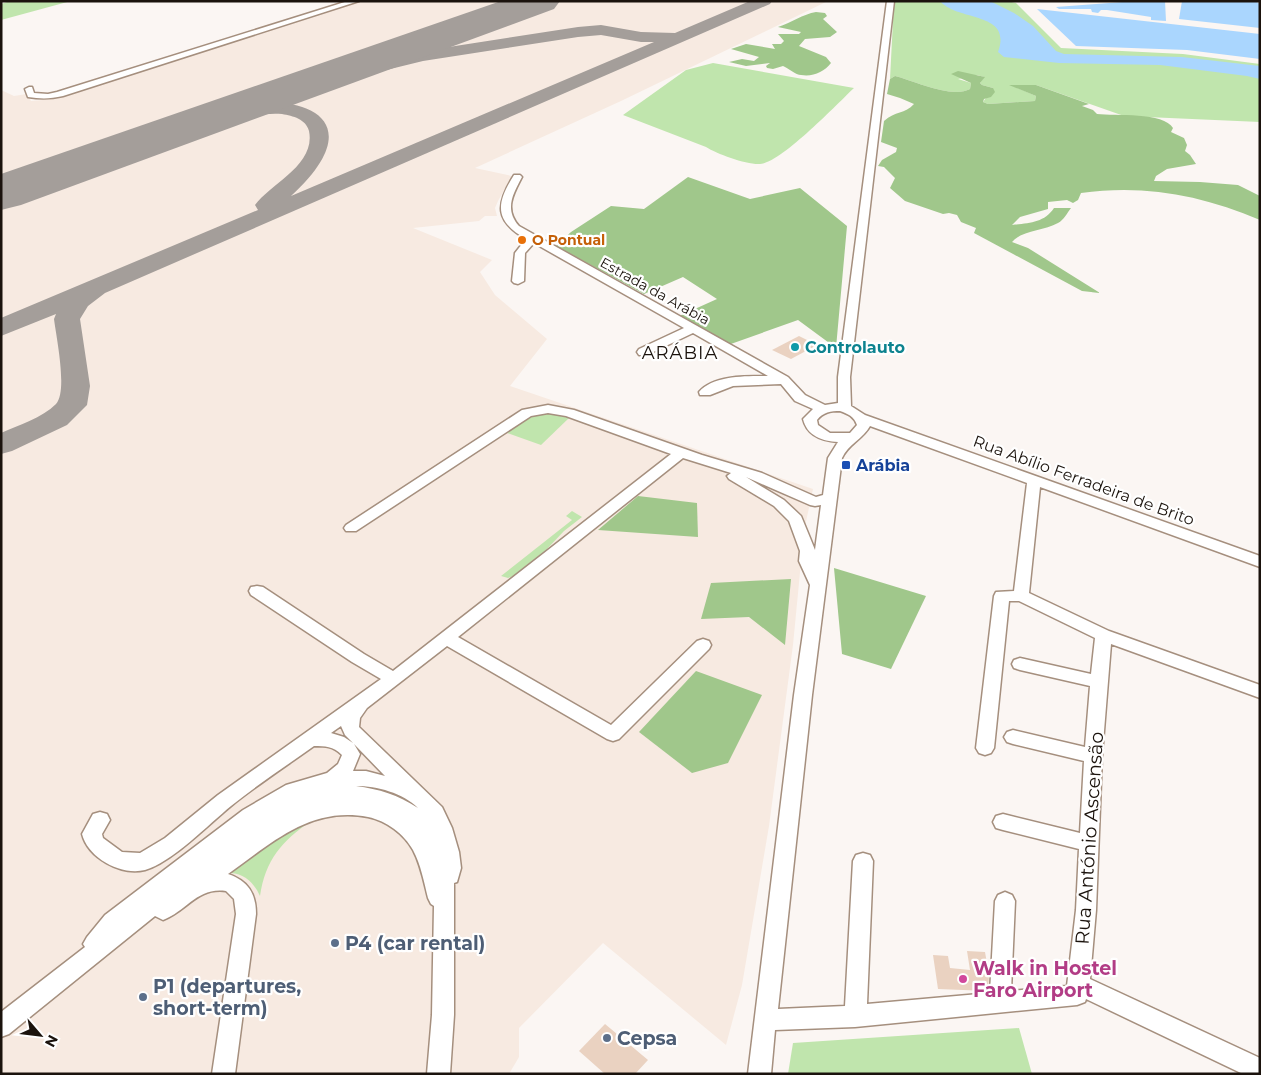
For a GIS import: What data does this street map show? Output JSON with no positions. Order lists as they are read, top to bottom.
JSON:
{
  "streets": {
    "street": ["Estrada da Arábia", "Rua Abílio Ferradeira de Brito", "Rua António Ascensão"]
  },
  "districts": ["ARÁBIA"],
  "places": {
    "other": [
      "O Pontual",
      "Controlauto",
      "P4 (car rental)",
      "Walk in Hostel Faro Airport",
      "P1 (departures, short-term)",
      "Cepsa"
    ],
    "transit": ["Arábia"]
  },
  "north": "bottom right"
}
